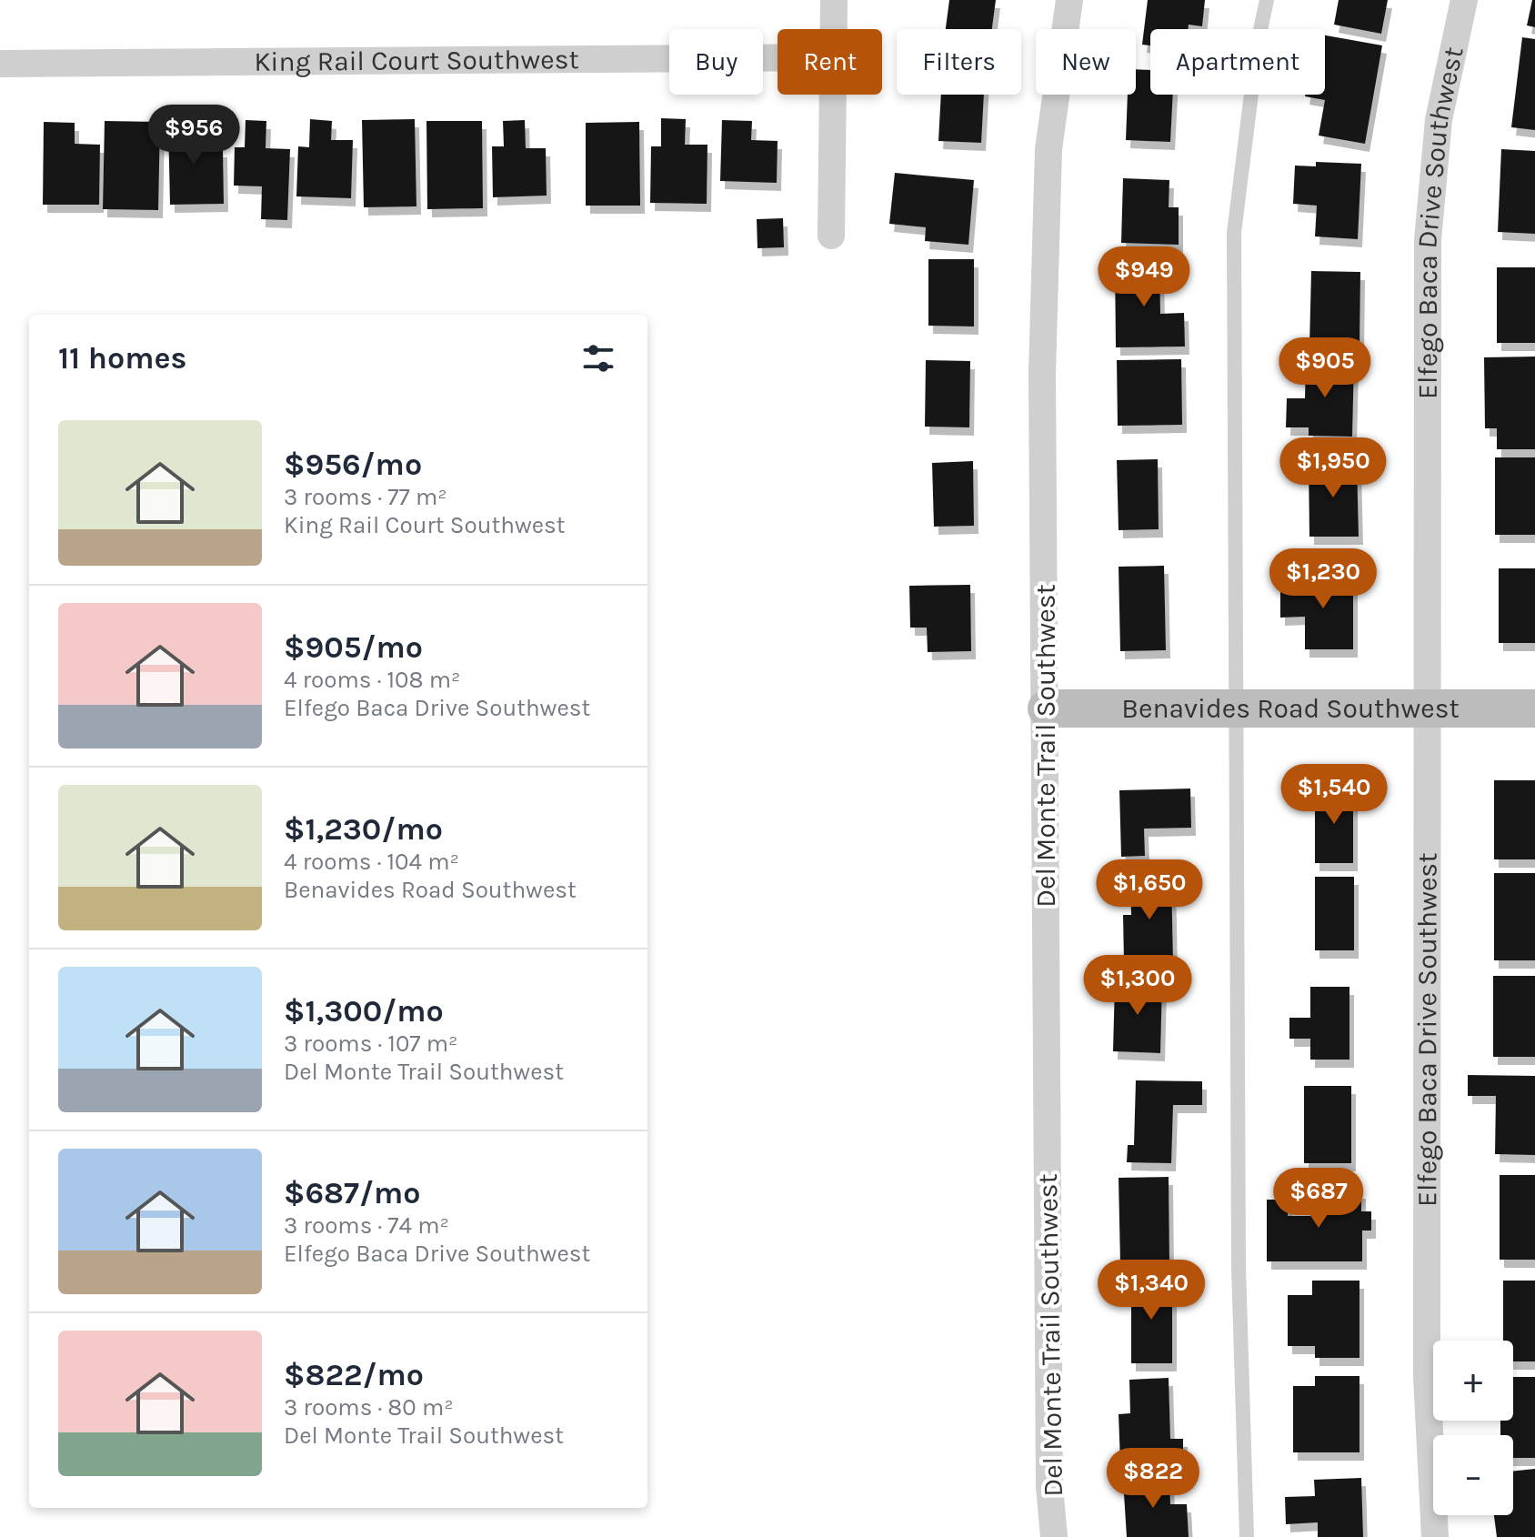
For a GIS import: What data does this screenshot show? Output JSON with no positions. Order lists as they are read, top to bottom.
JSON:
{
  "streets": {
    "street": [
      "King Rail Court Southwest",
      "Elfego Baca Drive Southwest",
      "Benavides Road Southwest",
      "Del Monte Trail Southwest"
    ]
  },
  "crossings": [
    ["Elfego Baca Drive Southwest", "Benavides Road Southwest"],
    ["Benavides Road Southwest", "Del Monte Trail Southwest"]
  ],
  "page": {
    "chip": [
      "Buy",
      "Rent",
      "Filters",
      "New",
      "Apartment"
    ],
    "price": [
      "$956",
      "$949",
      "$905",
      "$1,950",
      "$1,230",
      "$1,540",
      "$1,650",
      "$1,300",
      "$687",
      "$1,340",
      "$822"
    ],
    "heading": "11 homes",
    "list": [
      {
        "name": "$956/mo",
        "note": "3 rooms · 77 m² · King Rail Court Southwest"
      },
      {
        "name": "$905/mo",
        "note": "4 rooms · 108 m² · Elfego Baca Drive Southwest"
      },
      {
        "name": "$1,230/mo",
        "note": "4 rooms · 104 m² · Benavides Road Southwest"
      },
      {
        "name": "$1,300/mo",
        "note": "3 rooms · 107 m² · Del Monte Trail Southwest"
      },
      {
        "name": "$687/mo",
        "note": "3 rooms · 74 m² · Elfego Baca Drive Southwest"
      },
      {
        "name": "$822/mo",
        "note": "3 rooms · 80 m² · Del Monte Trail Southwest"
      }
    ],
    "map_buttons": ["+", "−"]
  }
}
